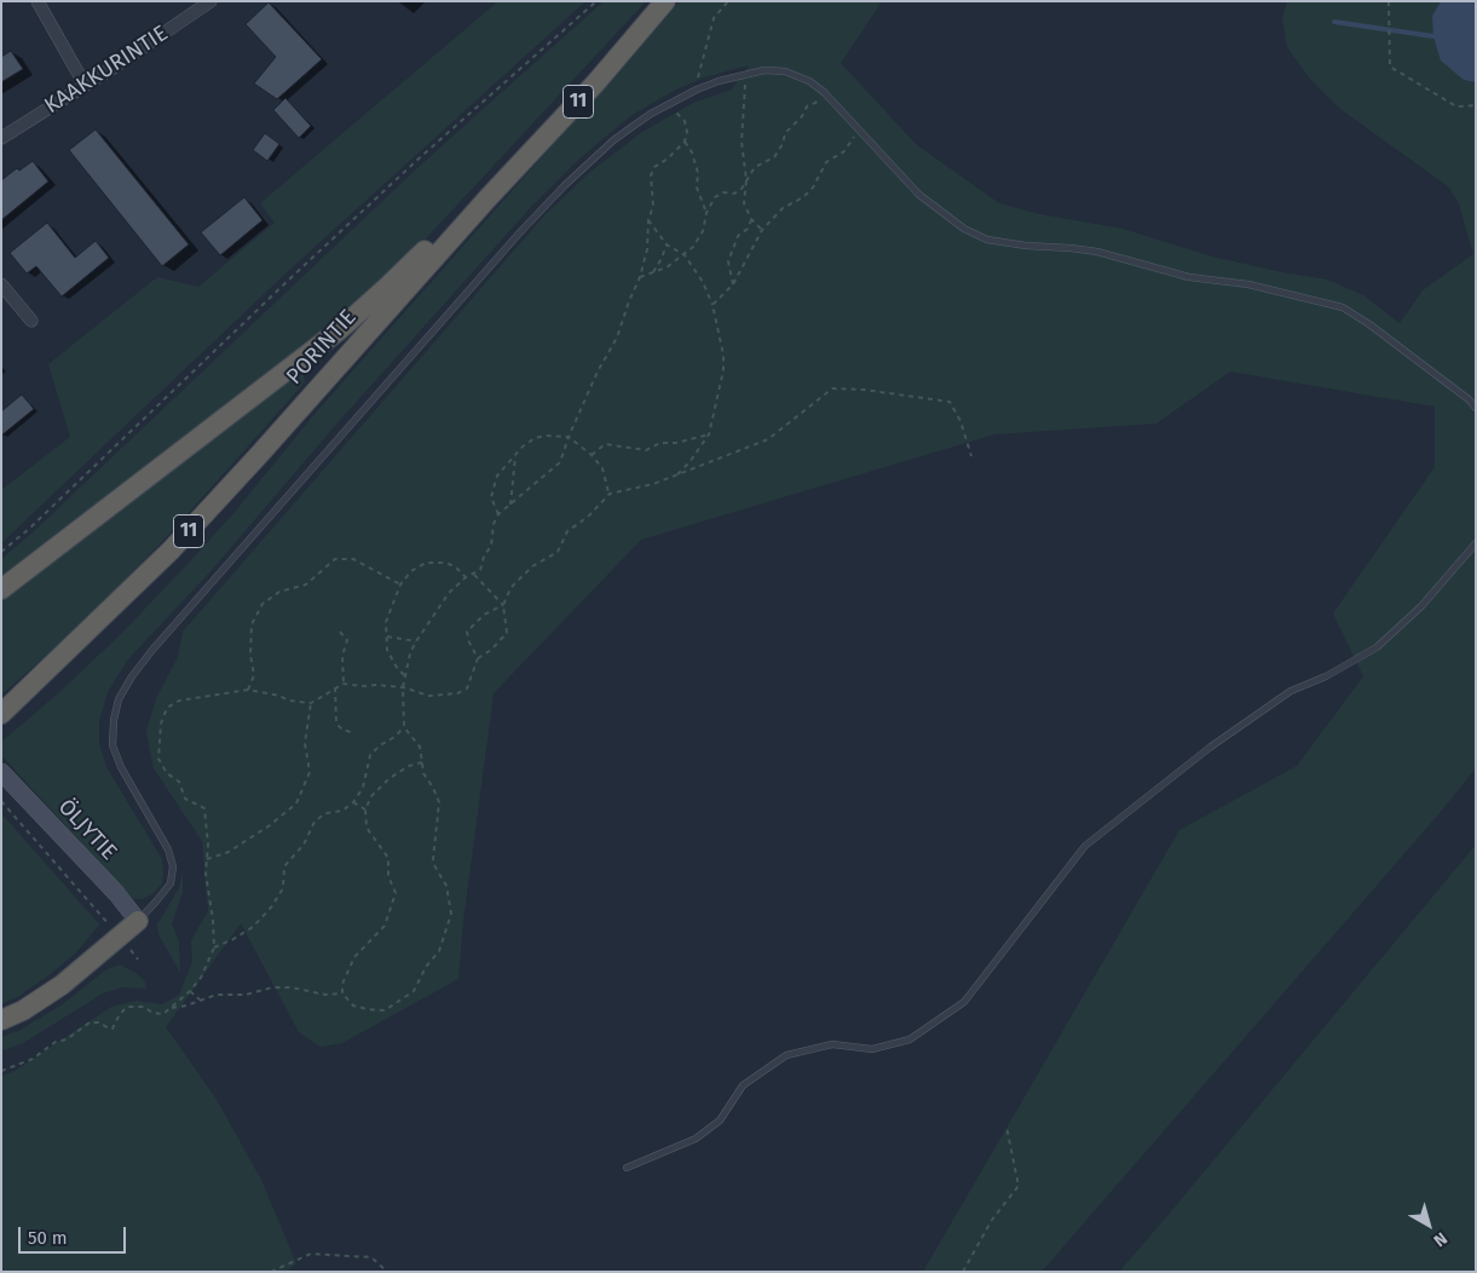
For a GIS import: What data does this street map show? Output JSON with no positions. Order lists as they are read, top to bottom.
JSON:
{
  "streets": {
    "highway": ["11", "PORINTIE"],
    "main road": ["ÖLJYTIE"],
    "street": ["KAAKKURINTIE"]
  },
  "scale_bar": "50 m",
  "north": "bottom right"
}
